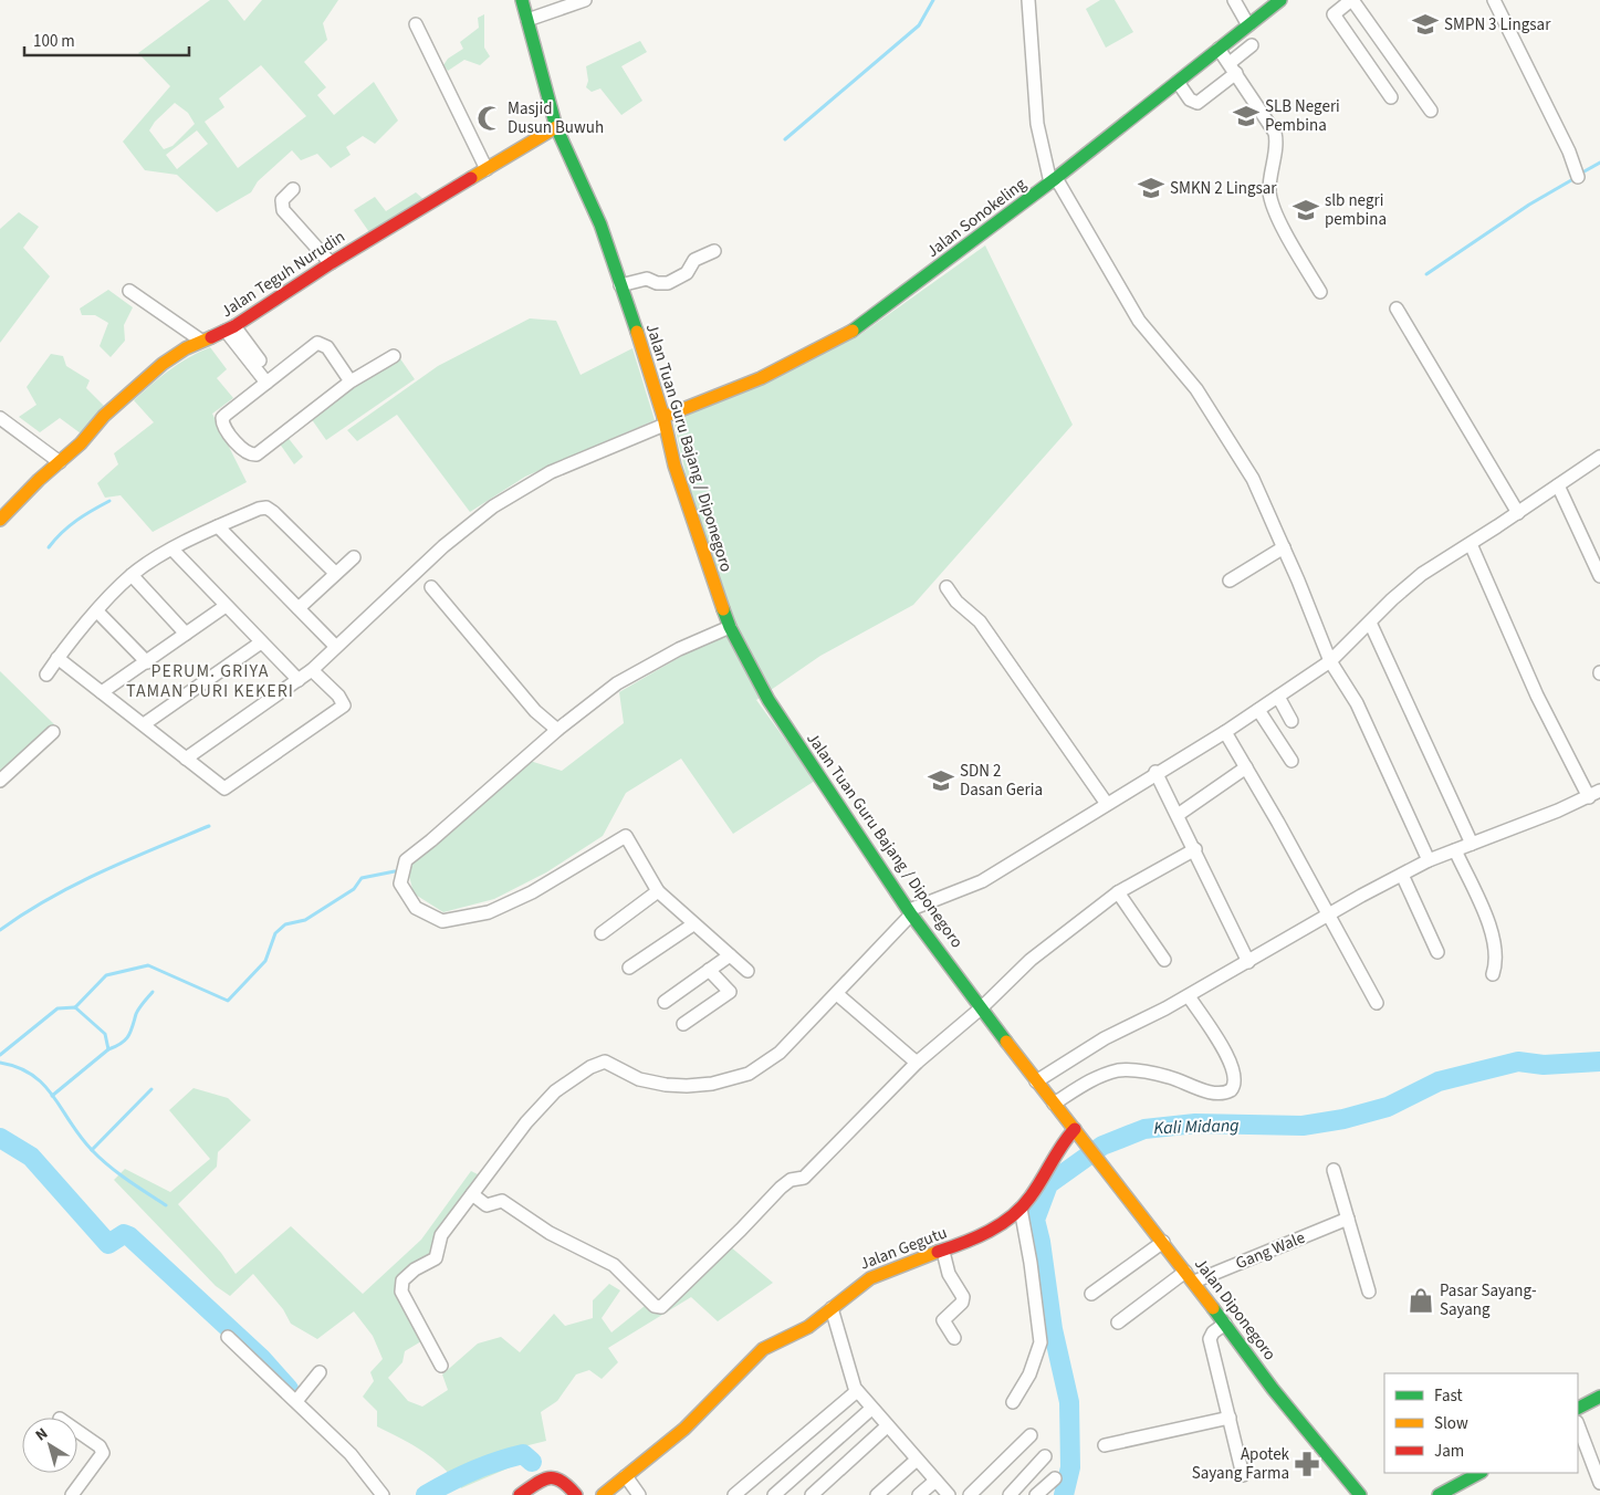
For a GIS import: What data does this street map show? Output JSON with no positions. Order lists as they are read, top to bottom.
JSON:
{
  "streets": {
    "main road": [
      "Jalan Sonokeling",
      "Jalan Teguh Nurudin",
      "Jalan Tuan Guru Bajang / Diponegoro",
      "Jalan Gegutu",
      "Jalan Diponegoro"
    ],
    "street": ["Gang Wale"]
  },
  "crossings": [
    ["Jalan Sonokeling", "Jalan Tuan Guru Bajang / Diponegoro"],
    ["Jalan Teguh Nurudin", "Jalan Tuan Guru Bajang / Diponegoro"],
    ["Jalan Tuan Guru Bajang / Diponegoro", "Jalan Gegutu"],
    ["Jalan Tuan Guru Bajang / Diponegoro", "Jalan Diponegoro"],
    ["Gang Wale", "Jalan Diponegoro"]
  ],
  "districts": ["PERUM. GRIYA TAMAN PURI KEKERI"],
  "water": ["Kali Midang"],
  "places": {
    "school or university": [
      "SMPN 3 Lingsar",
      "SLB Negeri Pembina",
      "SMKN 2 Lingsar",
      "slb negri pembina",
      "SDN 2 Dasan Geria"
    ],
    "mosque": ["Masjid Dusun Buwuh"],
    "shop": ["Pasar Sayang- Sayang"],
    "pharmacy": ["Apotek Sayang Farma"]
  },
  "legend": ["Fast", "Slow", "Jam"],
  "scale_bar": "100 m",
  "north": "top left"
}
